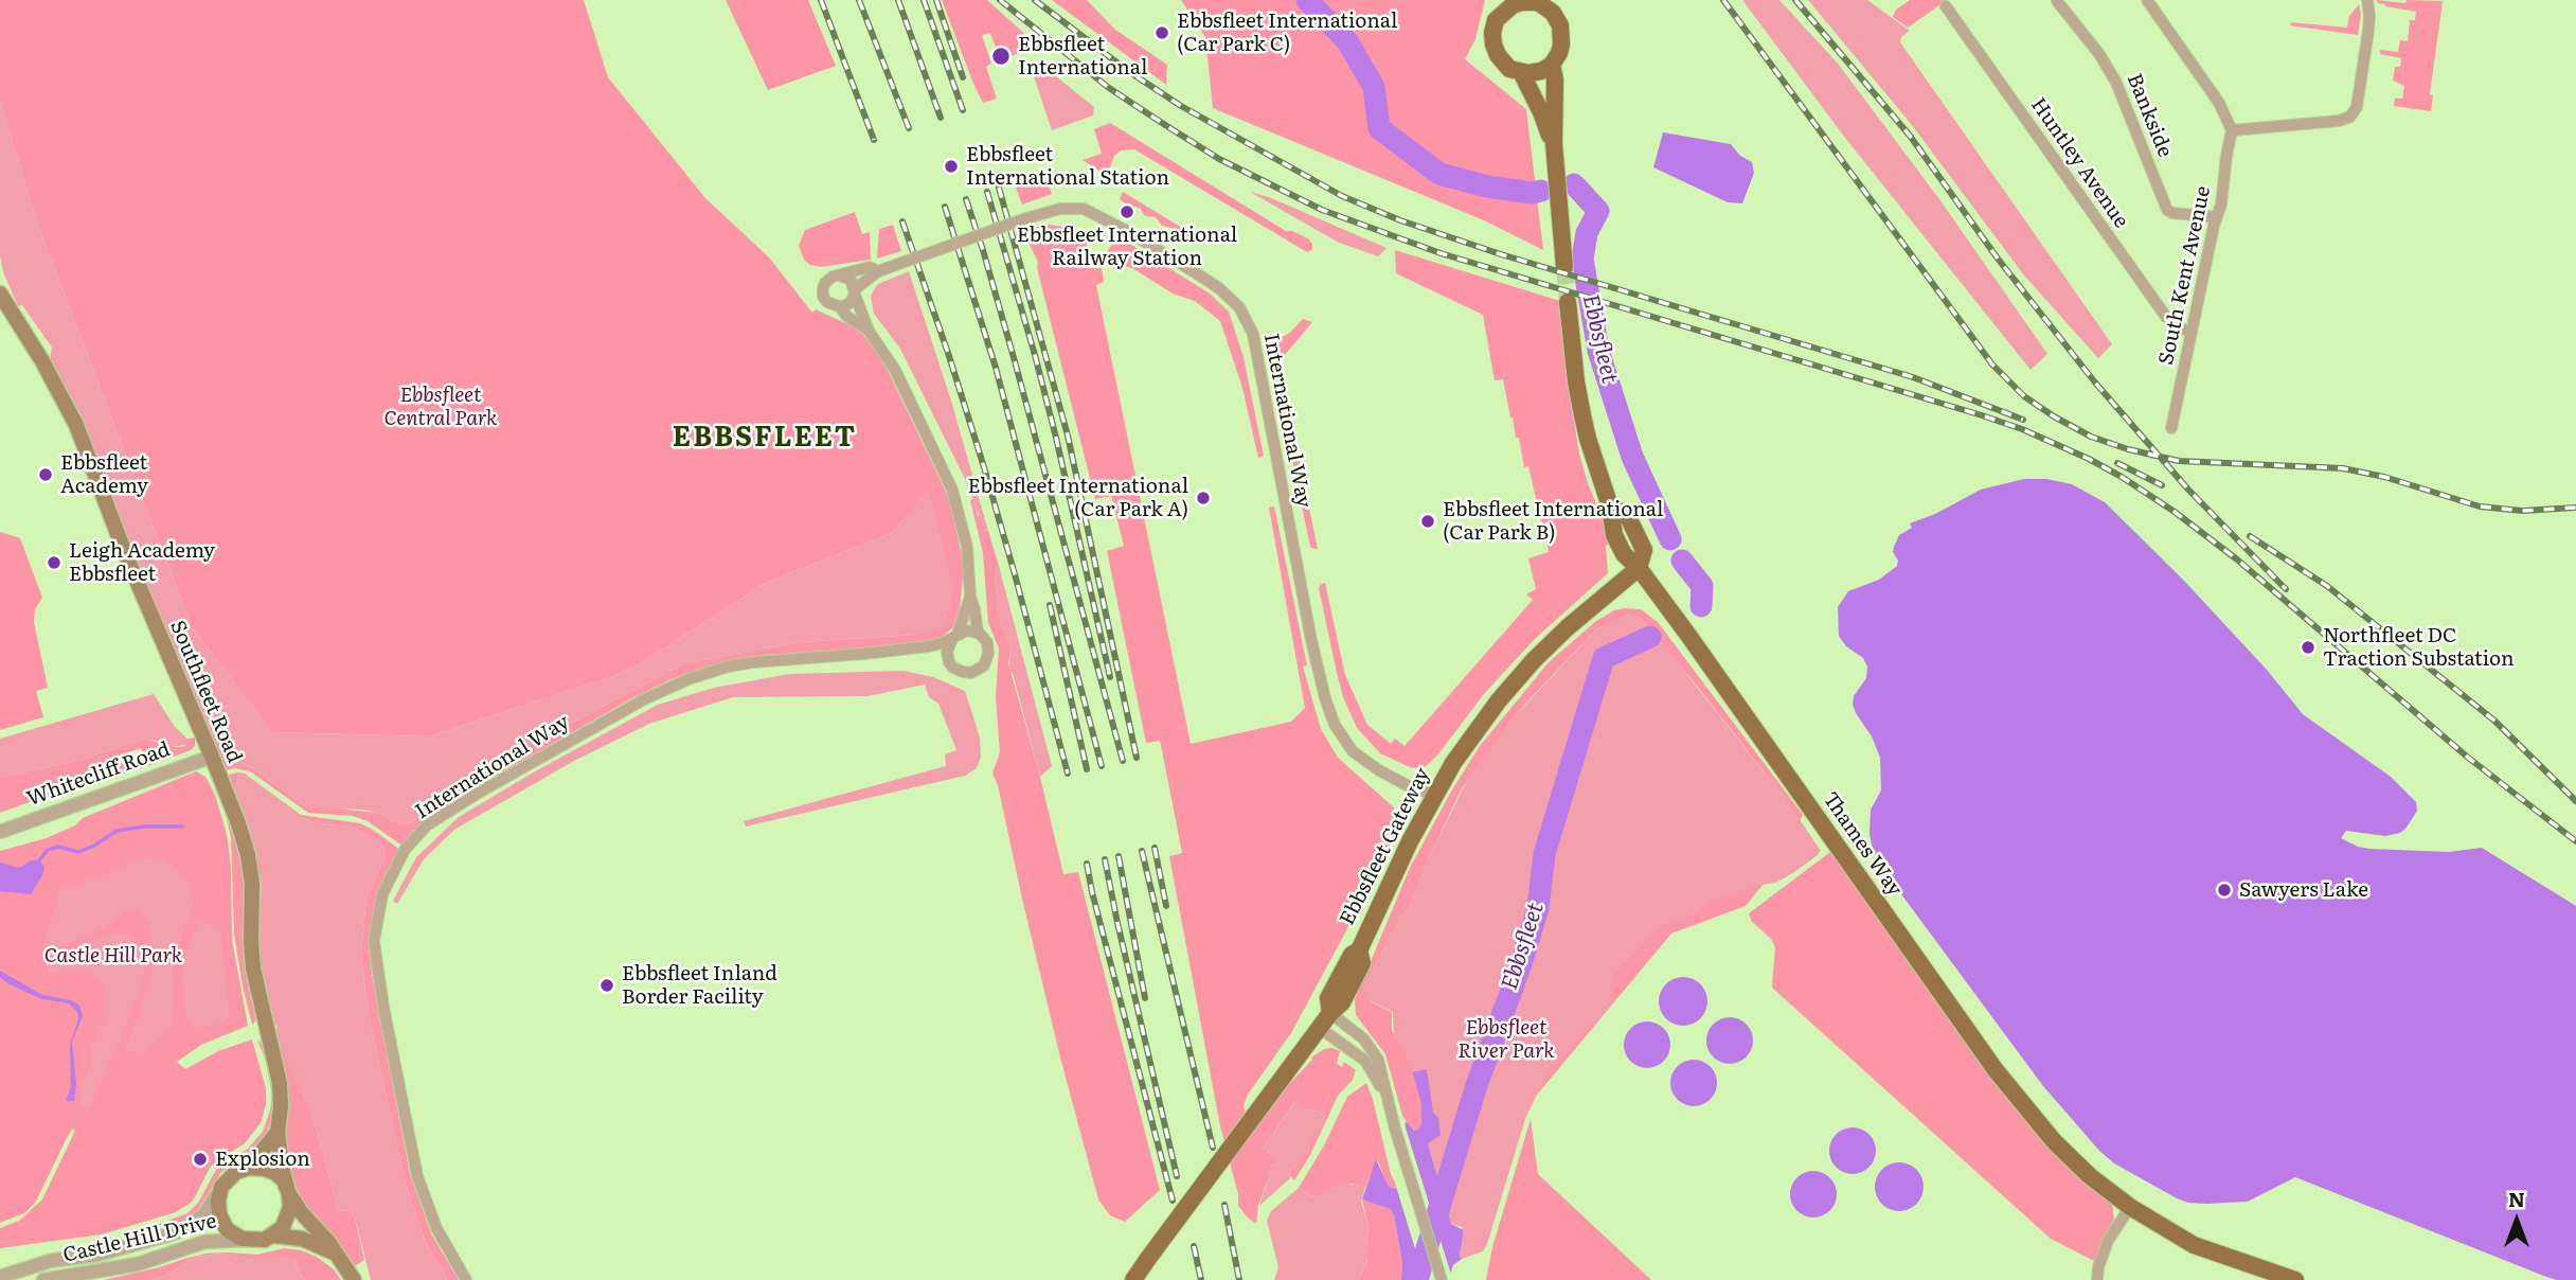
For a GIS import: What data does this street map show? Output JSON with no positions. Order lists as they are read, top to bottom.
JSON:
{
  "streets": {
    "main road": ["Southfleet Road", "Thames Way", "Ebbsfleet Gateway"],
    "street": [
      "Bankside",
      "Huntley Avenue",
      "South Kent Avenue",
      "International Way",
      "Whitecliff Road",
      "Castle Hill Drive"
    ]
  },
  "crossings": [
    ["Bankside", "South Kent Avenue"],
    ["Huntley Avenue", "South Kent Avenue"],
    ["International Way", "Ebbsfleet Gateway"],
    ["Southfleet Road", "Whitecliff Road"],
    ["Southfleet Road", "Castle Hill Drive"],
    ["Thames Way", "Ebbsfleet Gateway"]
  ],
  "districts": ["EBBSFLEET"],
  "water": ["Ebbsfleet"],
  "parks": ["Ebbsfleet Central Park", "Castle Hill Park", "Ebbsfleet River Park"],
  "places": [
    "Ebbsfleet International (Car Park C)",
    "Ebbsfleet International",
    "Ebbsfleet International Station",
    "Ebbsfleet International Railway Station",
    "Ebbsfleet Academy",
    "Ebbsfleet International (Car Park A)",
    "Ebbsfleet International (Car Park B)",
    "Leigh Academy Ebbsfleet",
    "Northfleet DC Traction Substation",
    "Sawyers Lake",
    "Ebbsfleet Inland Border Facility",
    "Explosion"
  ],
  "north": "top"
}
